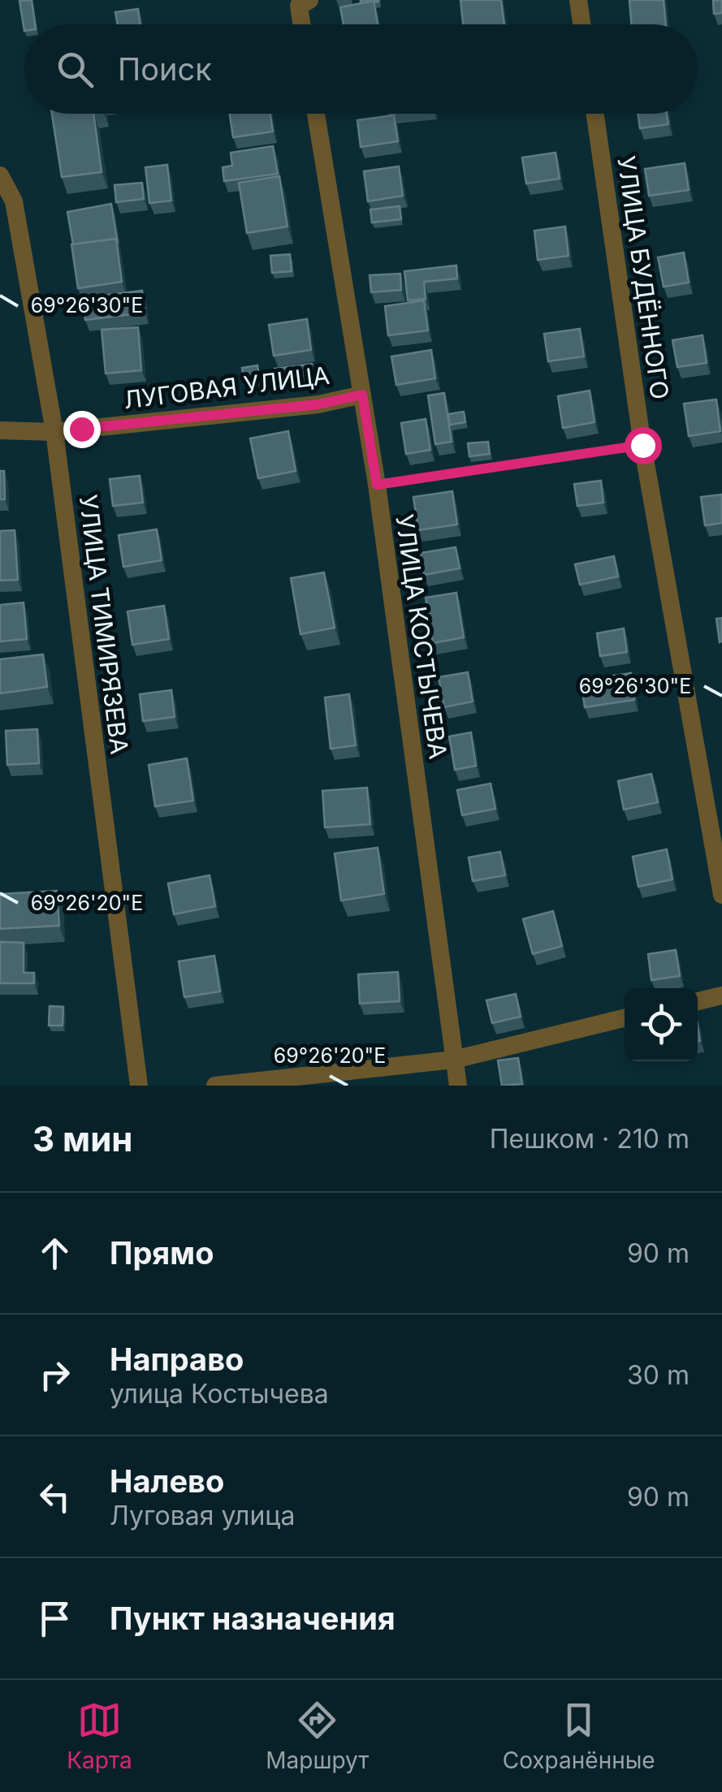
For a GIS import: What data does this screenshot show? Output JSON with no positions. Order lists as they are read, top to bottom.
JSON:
{
  "streets": {
    "street": [
      "УЛИЦА БУДЁННОГО",
      "ЛУГОВАЯ УЛИЦА",
      "УЛИЦА ТИМИРЯЗЕВА",
      "УЛИЦА КОСТЫЧЕВА"
    ]
  },
  "crossings": [
    ["ЛУГОВАЯ УЛИЦА", "УЛИЦА ТИМИРЯЗЕВА"],
    ["ЛУГОВАЯ УЛИЦА", "УЛИЦА КОСТЫЧЕВА"]
  ],
  "page": {
    "search": "Поиск",
    "heading": ["3 мин", "Пешком · 210 m"],
    "list": [
      ["Прямо", "90 m"],
      ["Направо", "улица Костычева", "30 m"],
      ["Налево", "Луговая улица", "90 m"],
      "Пункт назначения"
    ],
    "nav": ["Карта", "Маршрут", "Сохранённые"]
  },
  "coordinates": ["69°26'30\"E", "69°26'20\"E"]
}
